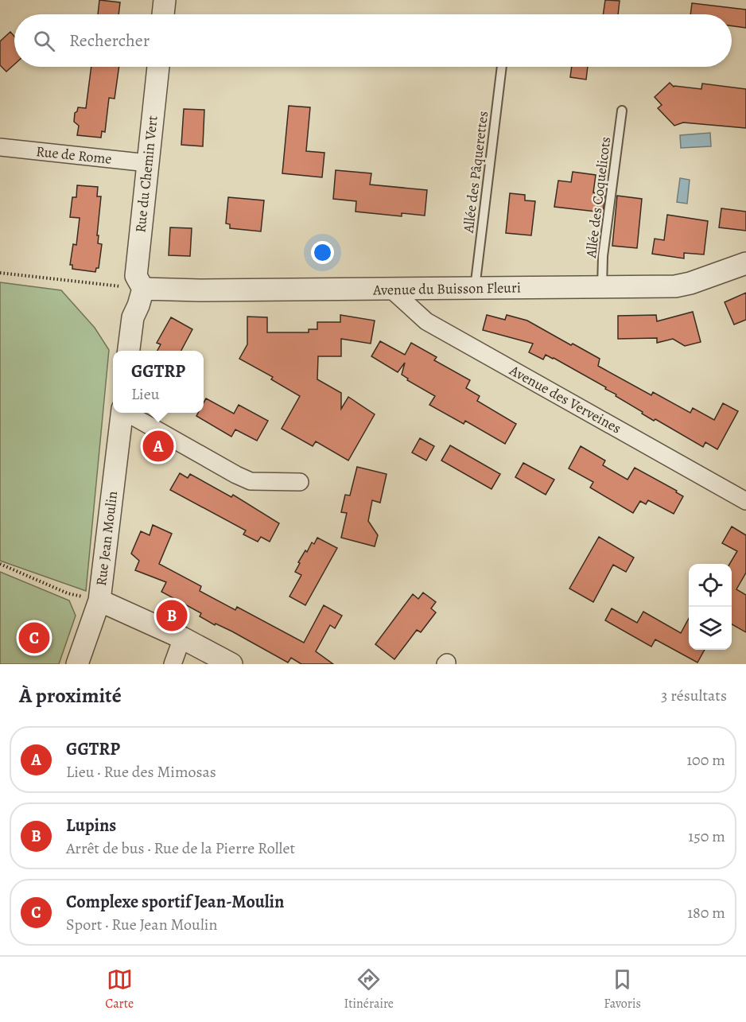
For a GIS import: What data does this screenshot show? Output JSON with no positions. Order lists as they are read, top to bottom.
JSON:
{
  "streets": {
    "street": [
      "Rue de Rome",
      "Rue du Chemin Vert",
      "Avenue du Buisson Fleuri",
      "Avenue des Verveines",
      "Rue Jean Moulin"
    ],
    "lane": ["Allée des Pâquerettes", "Allée des Coquelicots"]
  },
  "crossings": [
    ["Rue de Rome", "Rue du Chemin Vert"],
    ["Allée des Pâquerettes", "Avenue du Buisson Fleuri"],
    ["Rue du Chemin Vert", "Avenue du Buisson Fleuri"],
    ["Allée des Coquelicots", "Avenue du Buisson Fleuri"],
    ["Avenue du Buisson Fleuri", "Avenue des Verveines"]
  ],
  "page": {
    "search": "Rechercher",
    "popup": ["GGTRP", "Lieu"],
    "pins": ["A", "B", "C"],
    "heading": ["À proximité", "3 résultats"],
    "list": [
      {
        "mark": "A",
        "name": "GGTRP",
        "note": "Lieu · Rue des Mimosas",
        "value": "100 m"
      },
      {
        "mark": "B",
        "name": "Lupins",
        "note": "Arrêt de bus · Rue de la Pierre Rollet",
        "value": "150 m"
      },
      {
        "mark": "C",
        "name": "Complexe sportif Jean-Moulin",
        "note": "Sport · Rue Jean Moulin",
        "value": "180 m"
      }
    ],
    "nav": ["Carte", "Itinéraire", "Favoris"]
  }
}
